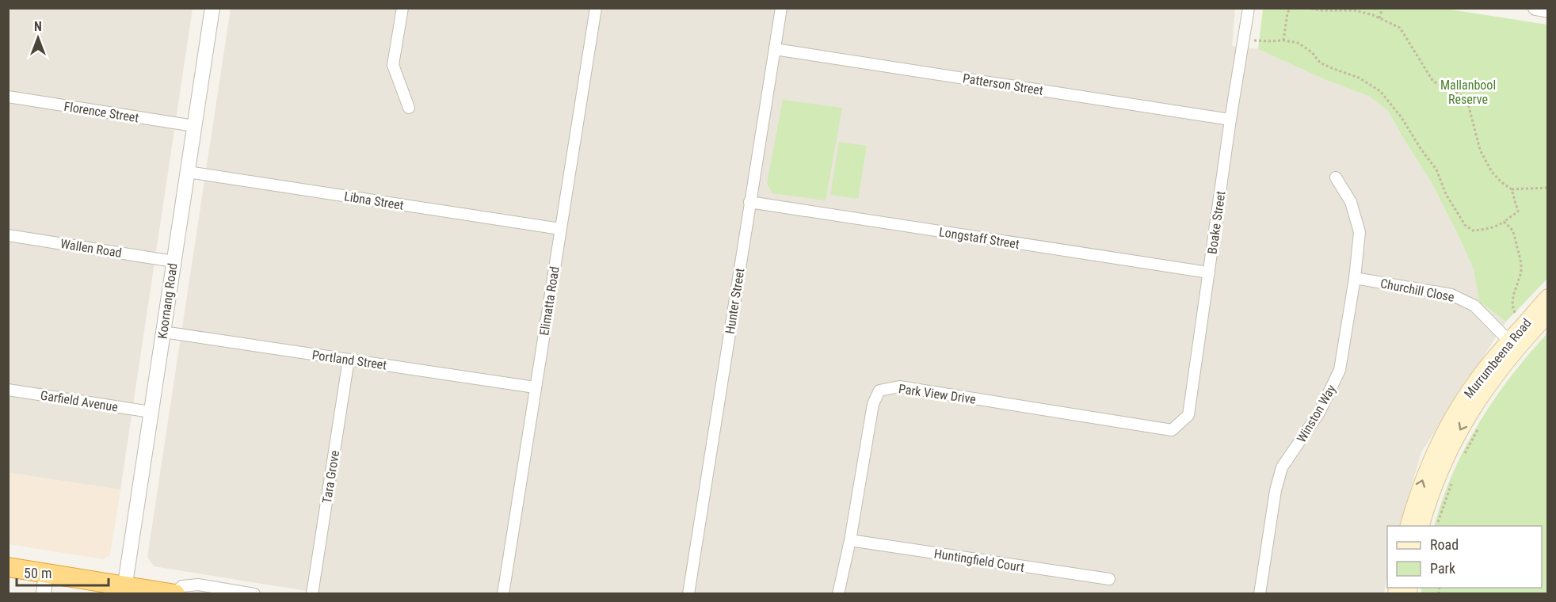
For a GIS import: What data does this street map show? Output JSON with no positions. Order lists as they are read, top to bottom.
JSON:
{
  "streets": {
    "main road": ["Murrumbeena Road"],
    "street": [
      "Patterson Street",
      "Florence Street",
      "Libna Street",
      "Boake Street",
      "Longstaff Street",
      "Wallen Road",
      "Churchill Close",
      "Koornang Road",
      "Elimatta Road",
      "Hunter Street",
      "Portland Street",
      "Park View Drive",
      "Garfield Avenue",
      "Winston Way",
      "Tara Grove",
      "Huntingfield Court"
    ]
  },
  "crossings": [
    ["Patterson Street", "Boake Street"],
    ["Patterson Street", "Hunter Street"],
    ["Florence Street", "Koornang Road"],
    ["Libna Street", "Koornang Road"],
    ["Libna Street", "Elimatta Road"],
    ["Boake Street", "Longstaff Street"],
    ["Boake Street", "Park View Drive"],
    ["Longstaff Street", "Hunter Street"],
    ["Wallen Road", "Koornang Road"],
    ["Churchill Close", "Murrumbeena Road"],
    ["Churchill Close", "Winston Way"],
    ["Koornang Road", "Portland Street"],
    ["Koornang Road", "Garfield Avenue"],
    ["Elimatta Road", "Portland Street"],
    ["Portland Street", "Tara Grove"],
    ["Park View Drive", "Huntingfield Court"]
  ],
  "parks": ["Mallanbool Reserve"],
  "legend": ["Road", "Park"],
  "scale_bar": "50 m",
  "north": "top"
}
